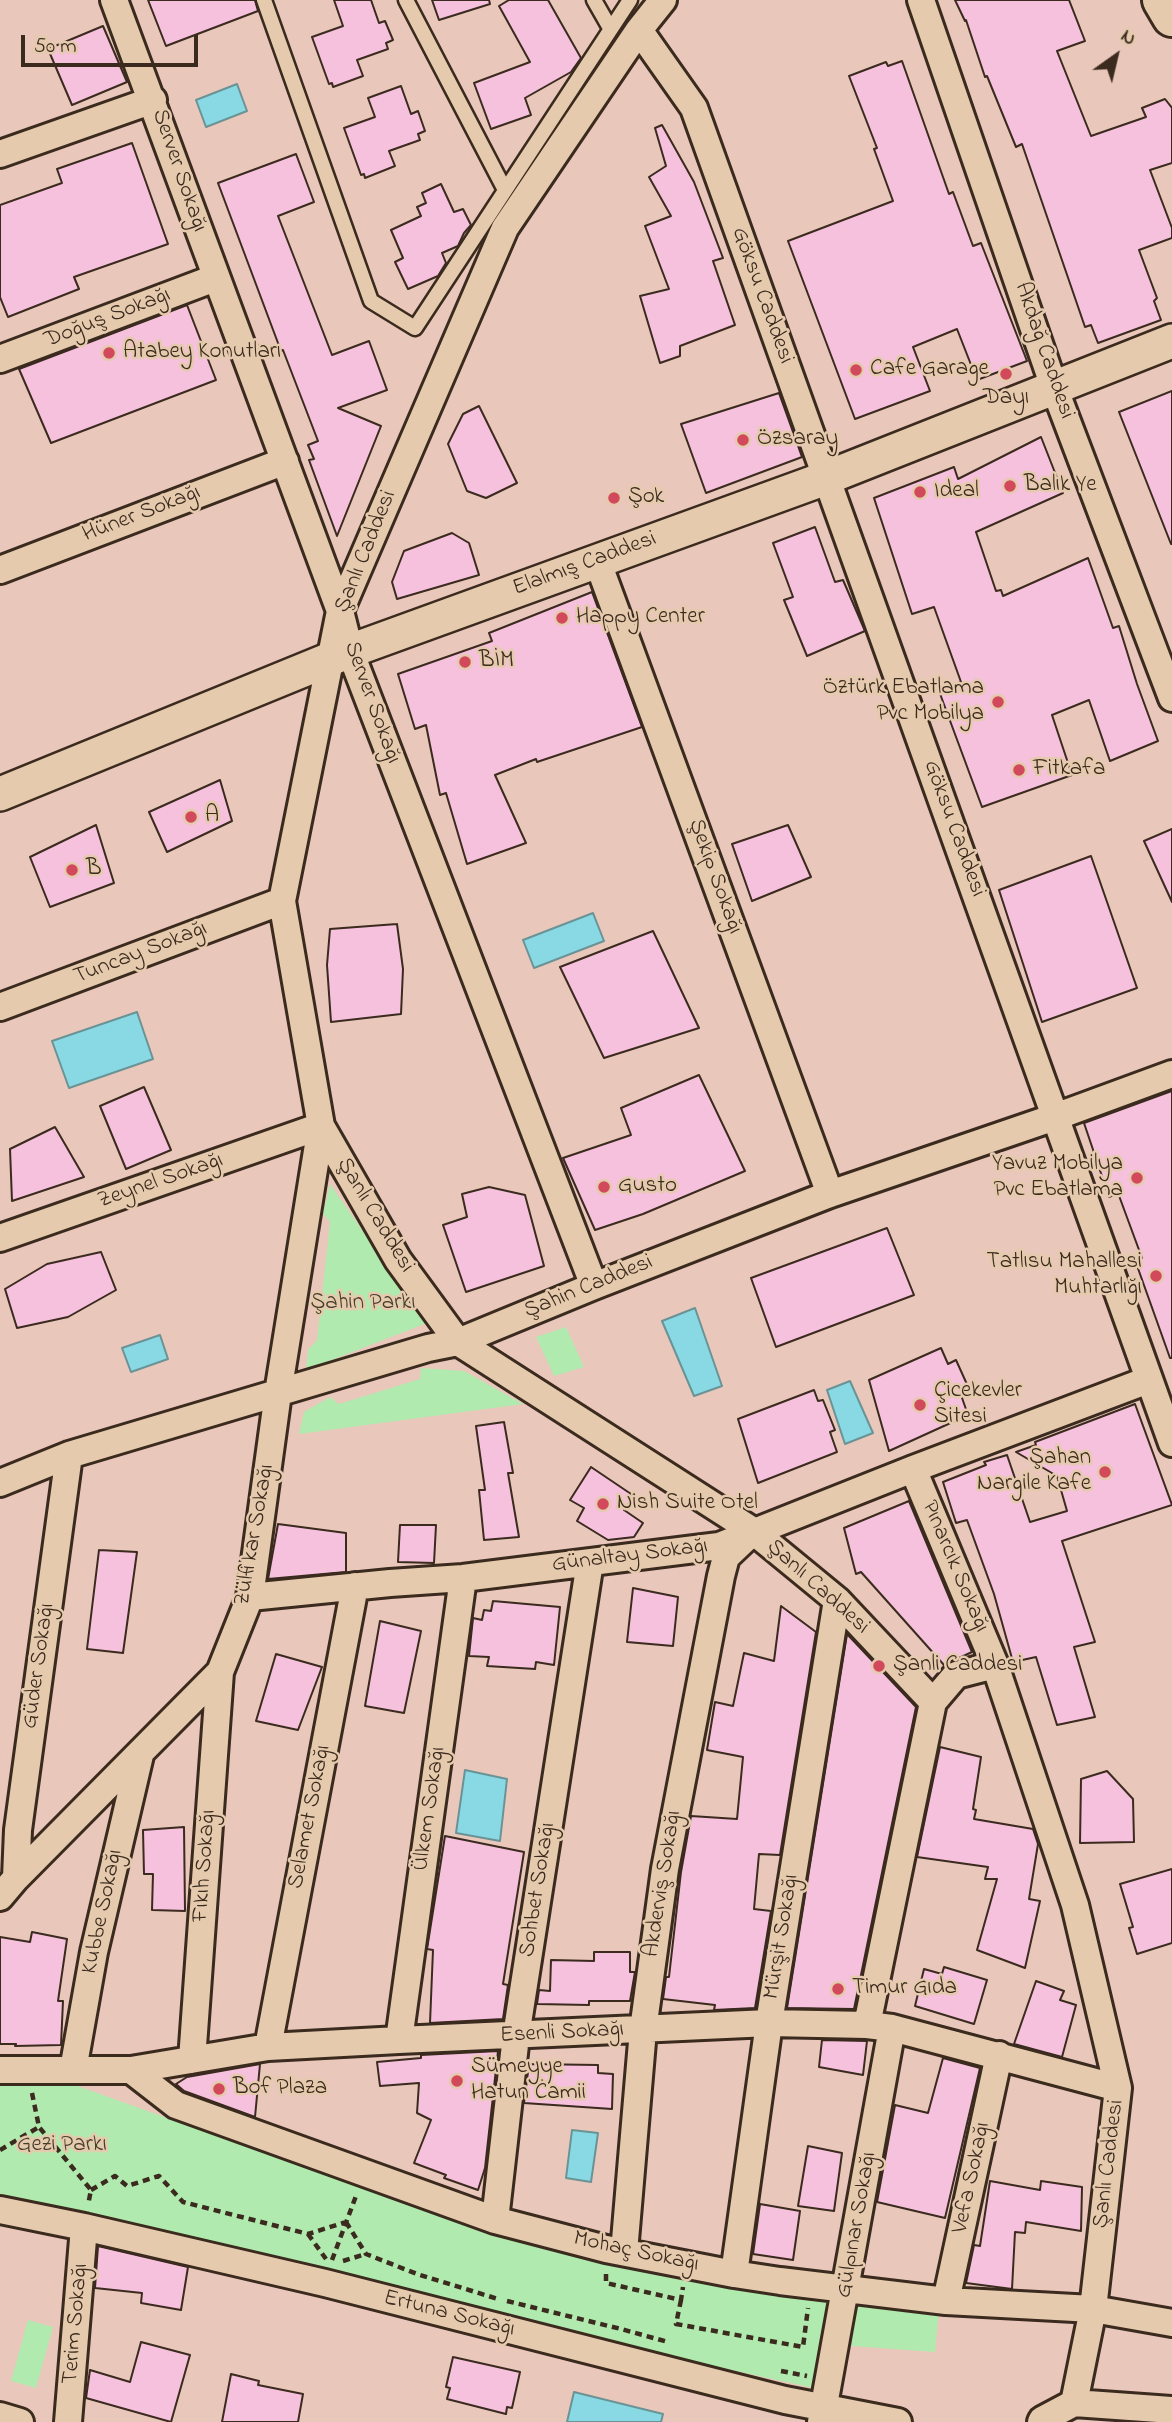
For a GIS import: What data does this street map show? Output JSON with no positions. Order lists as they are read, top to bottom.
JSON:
{
  "streets": {
    "street": [
      "Server Sokağı",
      "Göksu Caddesi",
      "Doğuş Sokağı",
      "Akdağ Caddesi",
      "Hüner Sokağı",
      "Şanlı Caddesi",
      "Elalmış Caddesi",
      "Şekip Sokağı",
      "Tuncay Sokağı",
      "Zeynel Sokağı",
      "Şahin Caddesi",
      "Zülfikar Sokağı",
      "Günaltay Sokağı",
      "Pınarcık Sokağı",
      "Güder Sokağı",
      "Ülkem Sokağı",
      "Selamet Sokağı",
      "Fıkıh Sokağı",
      "Akderviş Sokağı",
      "Sohbet Sokağı",
      "Kubbe Sokağı",
      "Mürşit Sokağı",
      "Esenli Sokağı",
      "Vefa Sokağı",
      "Gülpınar Sokağı",
      "Mohaç Sokağı",
      "Ertuna Sokağı",
      "Terim Sokağı"
    ]
  },
  "crossings": [
    ["Server Sokağı", "Doğuş Sokağı"],
    ["Server Sokağı", "Hüner Sokağı"],
    ["Server Sokağı", "Şanlı Caddesi"],
    ["Server Sokağı", "Elalmış Caddesi"],
    ["Server Sokağı", "Şahin Caddesi"],
    ["Göksu Caddesi", "Şanlı Caddesi"],
    ["Göksu Caddesi", "Elalmış Caddesi"],
    ["Göksu Caddesi", "Şahin Caddesi"],
    ["Göksu Caddesi", "Günaltay Sokağı"],
    ["Akdağ Caddesi", "Elalmış Caddesi"],
    ["Şanlı Caddesi", "Elalmış Caddesi"],
    ["Şanlı Caddesi", "Tuncay Sokağı"],
    ["Şanlı Caddesi", "Zeynel Sokağı"],
    ["Şanlı Caddesi", "Şahin Caddesi"],
    ["Şanlı Caddesi", "Zülfikar Sokağı"],
    ["Şanlı Caddesi", "Günaltay Sokağı"],
    ["Şanlı Caddesi", "Pınarcık Sokağı"],
    ["Şanlı Caddesi", "Akderviş Sokağı"],
    ["Şanlı Caddesi", "Mürşit Sokağı"],
    ["Şanlı Caddesi", "Esenli Sokağı"],
    ["Şanlı Caddesi", "Gülpınar Sokağı"],
    ["Şanlı Caddesi", "Mohaç Sokağı"],
    ["Elalmış Caddesi", "Şekip Sokağı"],
    ["Şekip Sokağı", "Şahin Caddesi"],
    ["Zeynel Sokağı", "Zülfikar Sokağı"],
    ["Şahin Caddesi", "Zülfikar Sokağı"],
    ["Şahin Caddesi", "Güder Sokağı"],
    ["Zülfikar Sokağı", "Günaltay Sokağı"],
    ["Zülfikar Sokağı", "Güder Sokağı"],
    ["Zülfikar Sokağı", "Fıkıh Sokağı"],
    ["Zülfikar Sokağı", "Kubbe Sokağı"],
    ["Günaltay Sokağı", "Pınarcık Sokağı"],
    ["Günaltay Sokağı", "Ülkem Sokağı"],
    ["Günaltay Sokağı", "Selamet Sokağı"],
    ["Günaltay Sokağı", "Akderviş Sokağı"],
    ["Günaltay Sokağı", "Sohbet Sokağı"],
    ["Ülkem Sokağı", "Esenli Sokağı"],
    ["Selamet Sokağı", "Esenli Sokağı"],
    ["Fıkıh Sokağı", "Esenli Sokağı"],
    ["Akderviş Sokağı", "Esenli Sokağı"],
    ["Akderviş Sokağı", "Mohaç Sokağı"],
    ["Sohbet Sokağı", "Esenli Sokağı"],
    ["Sohbet Sokağı", "Mohaç Sokağı"],
    ["Kubbe Sokağı", "Esenli Sokağı"],
    ["Mürşit Sokağı", "Esenli Sokağı"],
    ["Mürşit Sokağı", "Mohaç Sokağı"],
    ["Esenli Sokağı", "Vefa Sokağı"],
    ["Esenli Sokağı", "Gülpınar Sokağı"],
    ["Esenli Sokağı", "Mohaç Sokağı"],
    ["Vefa Sokağı", "Mohaç Sokağı"],
    ["Gülpınar Sokağı", "Mohaç Sokağı"],
    ["Gülpınar Sokağı", "Ertuna Sokağı"],
    ["Ertuna Sokağı", "Terim Sokağı"]
  ],
  "parks": ["Şahin Parkı", "Gezi Parkı"],
  "places": [
    "Atabey Konutları",
    "Cafe Garage",
    "Dayı",
    "Özsaray",
    "Balık Ye",
    "Ideal",
    "Şok",
    "Happy Center",
    "BİM",
    "Öztürk Ebatlama Pvc Mobilya",
    "Fitkafa",
    "A",
    "B",
    "Yavuz Mobilya Pvc Ebatlama",
    "Gusto",
    "Tatlısu Mahallesi Muhtarlığı",
    "Çicekevler Sitesi",
    "Şahan Nargile Kafe",
    "Nish Suite Otel",
    "Şanli Caddesi",
    "Timur Gıda",
    "Sümeyye Hatun Camii",
    "Bof Plaza"
  ],
  "scale_bar": "50 m",
  "north": "top right"
}
